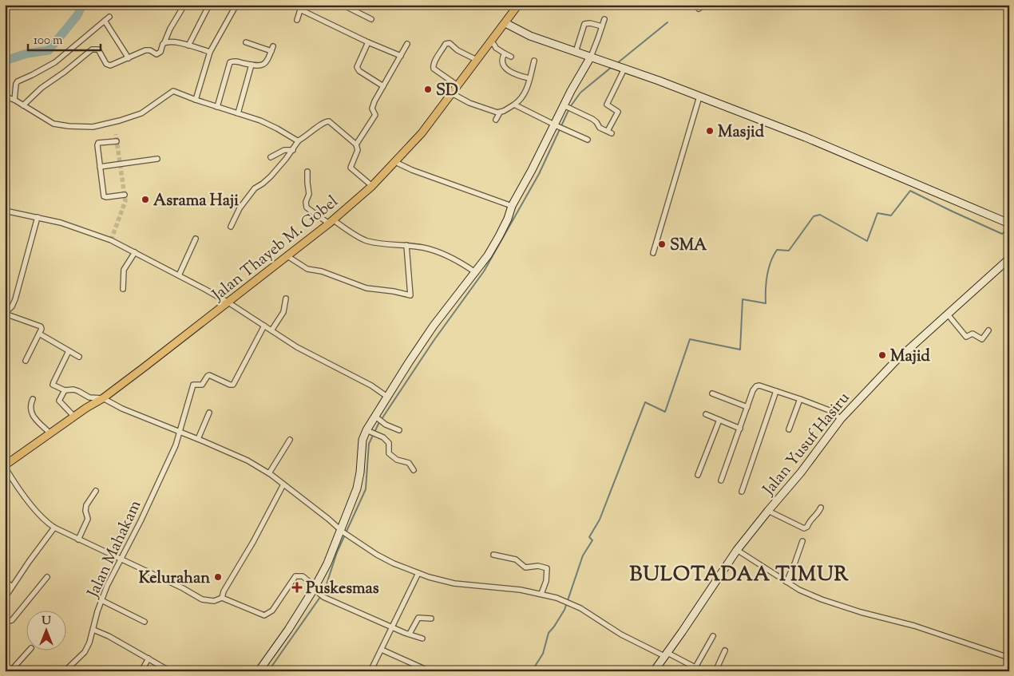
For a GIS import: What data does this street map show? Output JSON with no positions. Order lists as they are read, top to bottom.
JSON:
{
  "streets": {
    "main road": ["Jalan Thayeb M. Gobel"],
    "street": ["Jalan Yusuf Hasiru", "Jalan Mahakam"]
  },
  "districts": ["BULOTADAA TIMUR"],
  "places": {
    "other": [
      "SD",
      "Masjid",
      "Asrama Haji",
      "SMA",
      "Majid",
      "Kelurahan"
    ],
    "health": ["Puskesmas"]
  },
  "scale_bar": "100 m",
  "north": "top"
}
